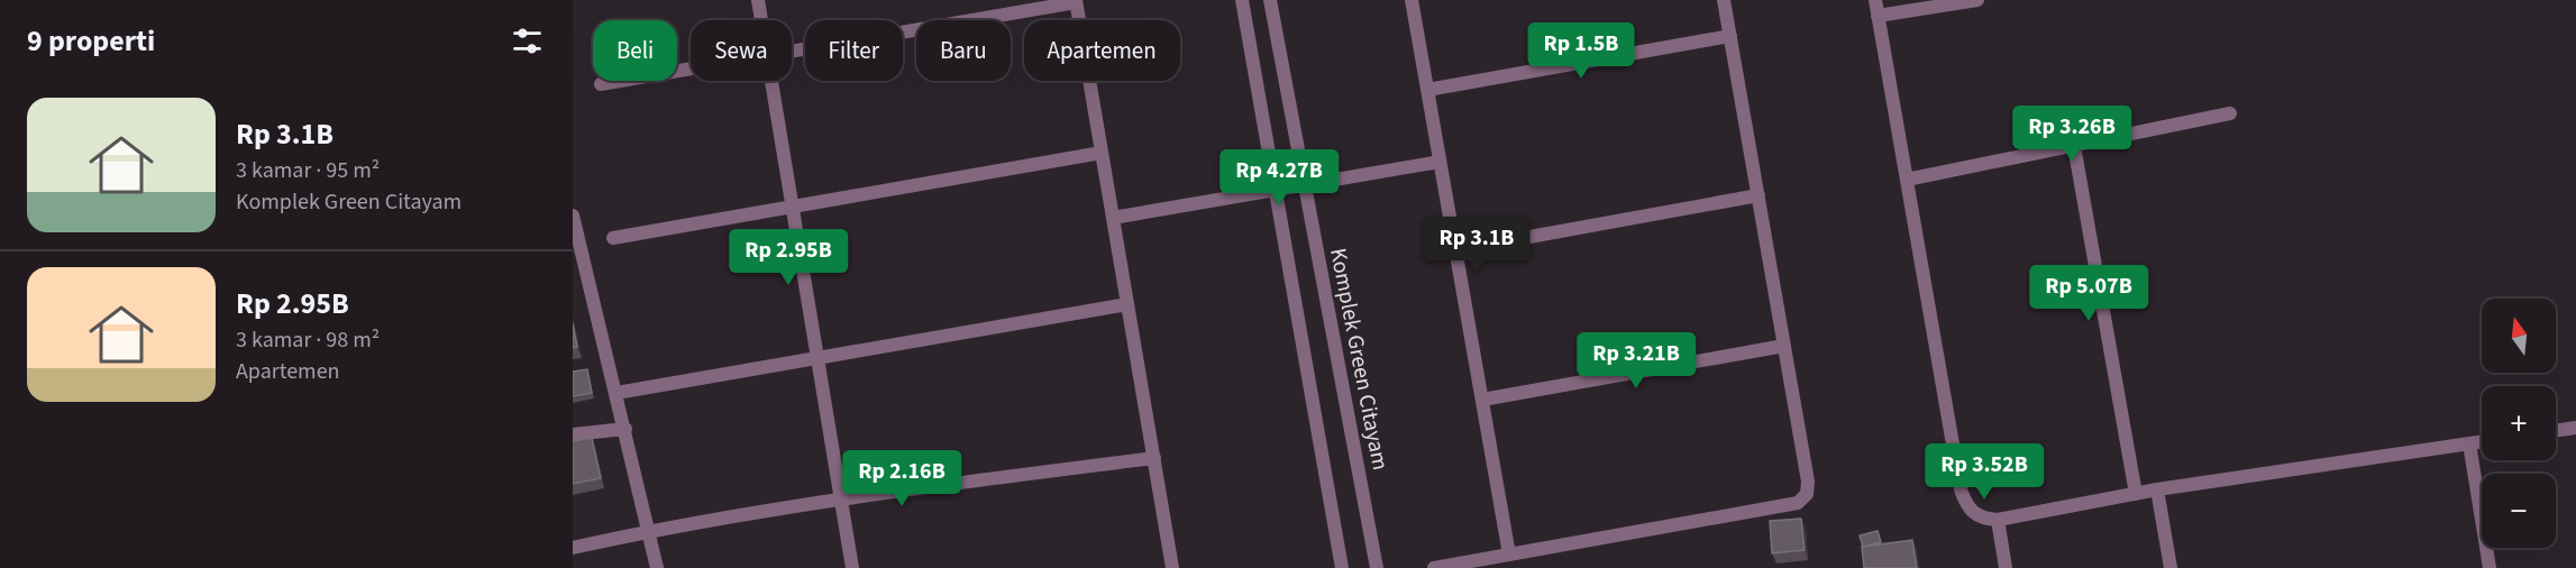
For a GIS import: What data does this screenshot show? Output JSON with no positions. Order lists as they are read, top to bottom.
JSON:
{
  "streets": {
    "street": ["Komplek Green Citayam"]
  },
  "north": "top",
  "page": {
    "heading": "9 properti",
    "chip": [
      "Beli",
      "Sewa",
      "Filter",
      "Baru",
      "Apartemen"
    ],
    "price": [
      "Rp 1.5B",
      "Rp 3.26B",
      "Rp 4.27B",
      "Rp 3.1B",
      "Rp 2.95B",
      "Rp 5.07B",
      "Rp 3.21B",
      "Rp 3.52B",
      "Rp 2.16B"
    ],
    "list": [
      {
        "name": "Rp 3.1B",
        "note": "3 kamar · 95 m² · Komplek Green Citayam"
      },
      {
        "name": "Rp 2.95B",
        "note": "3 kamar · 98 m² · Apartemen"
      }
    ],
    "map_buttons": ["+", "−"]
  }
}
